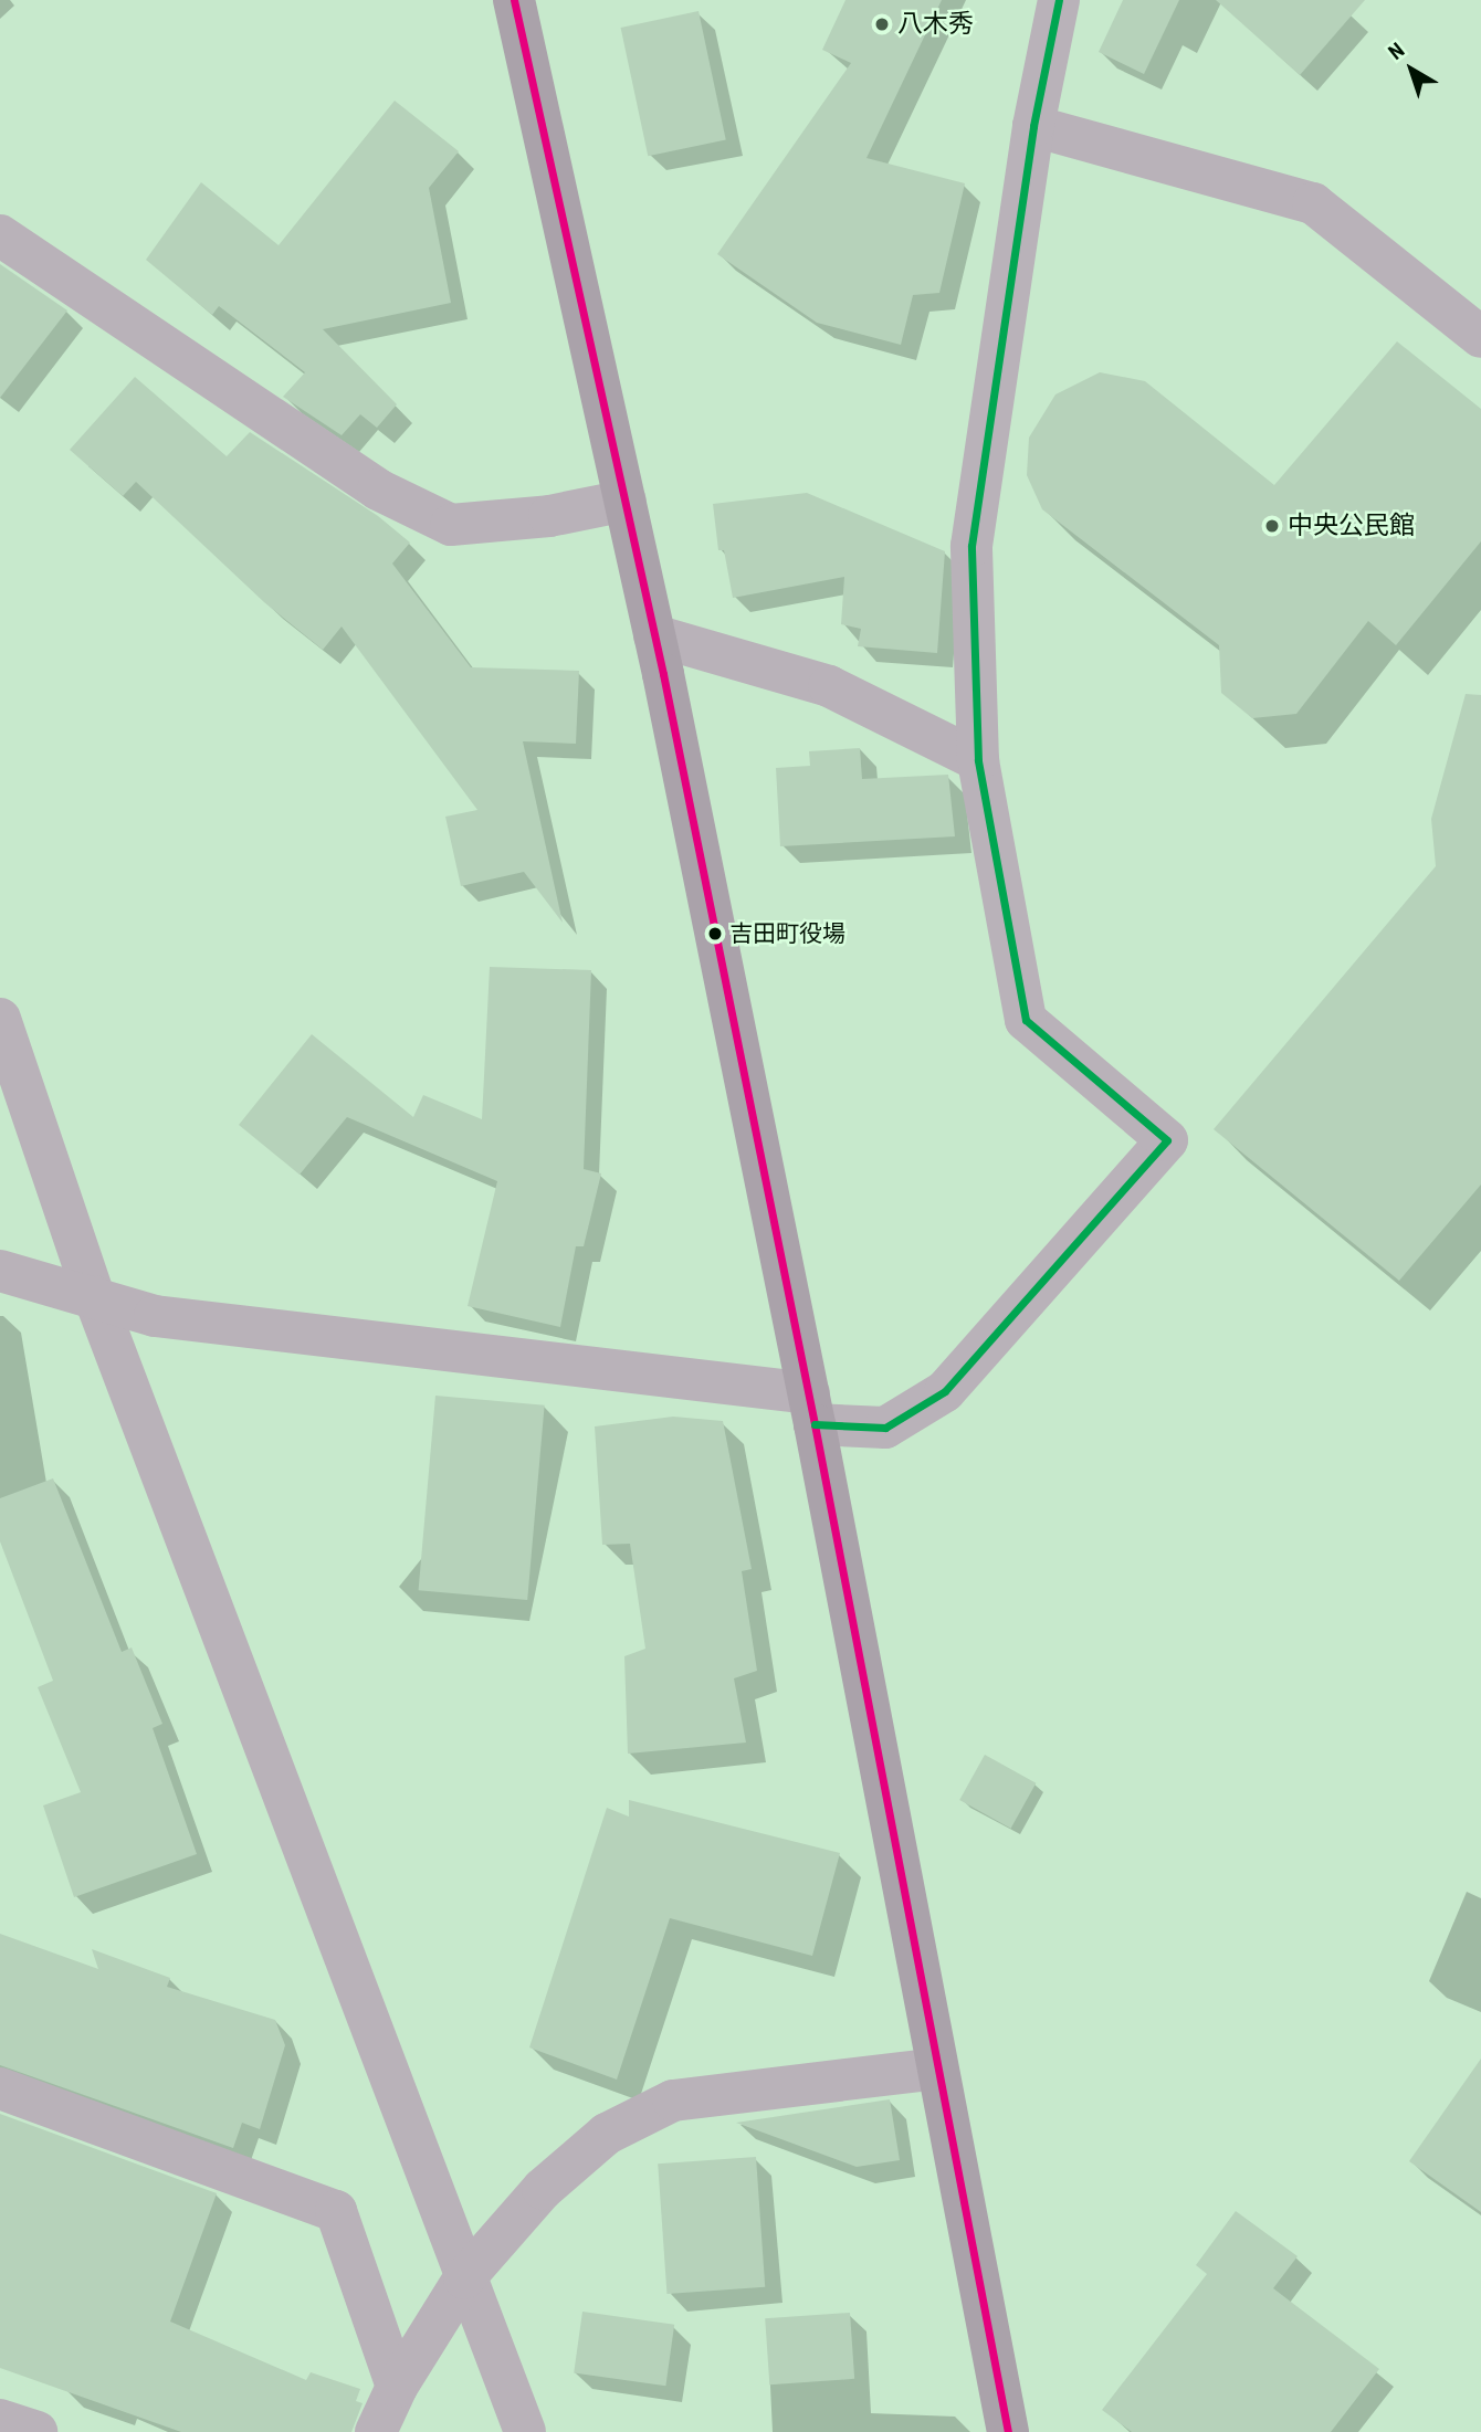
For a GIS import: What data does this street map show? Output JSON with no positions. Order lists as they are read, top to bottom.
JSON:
{
  "places": ["八木秀", "中央公民館", "吉田町役場"],
  "north": "top left"
}
